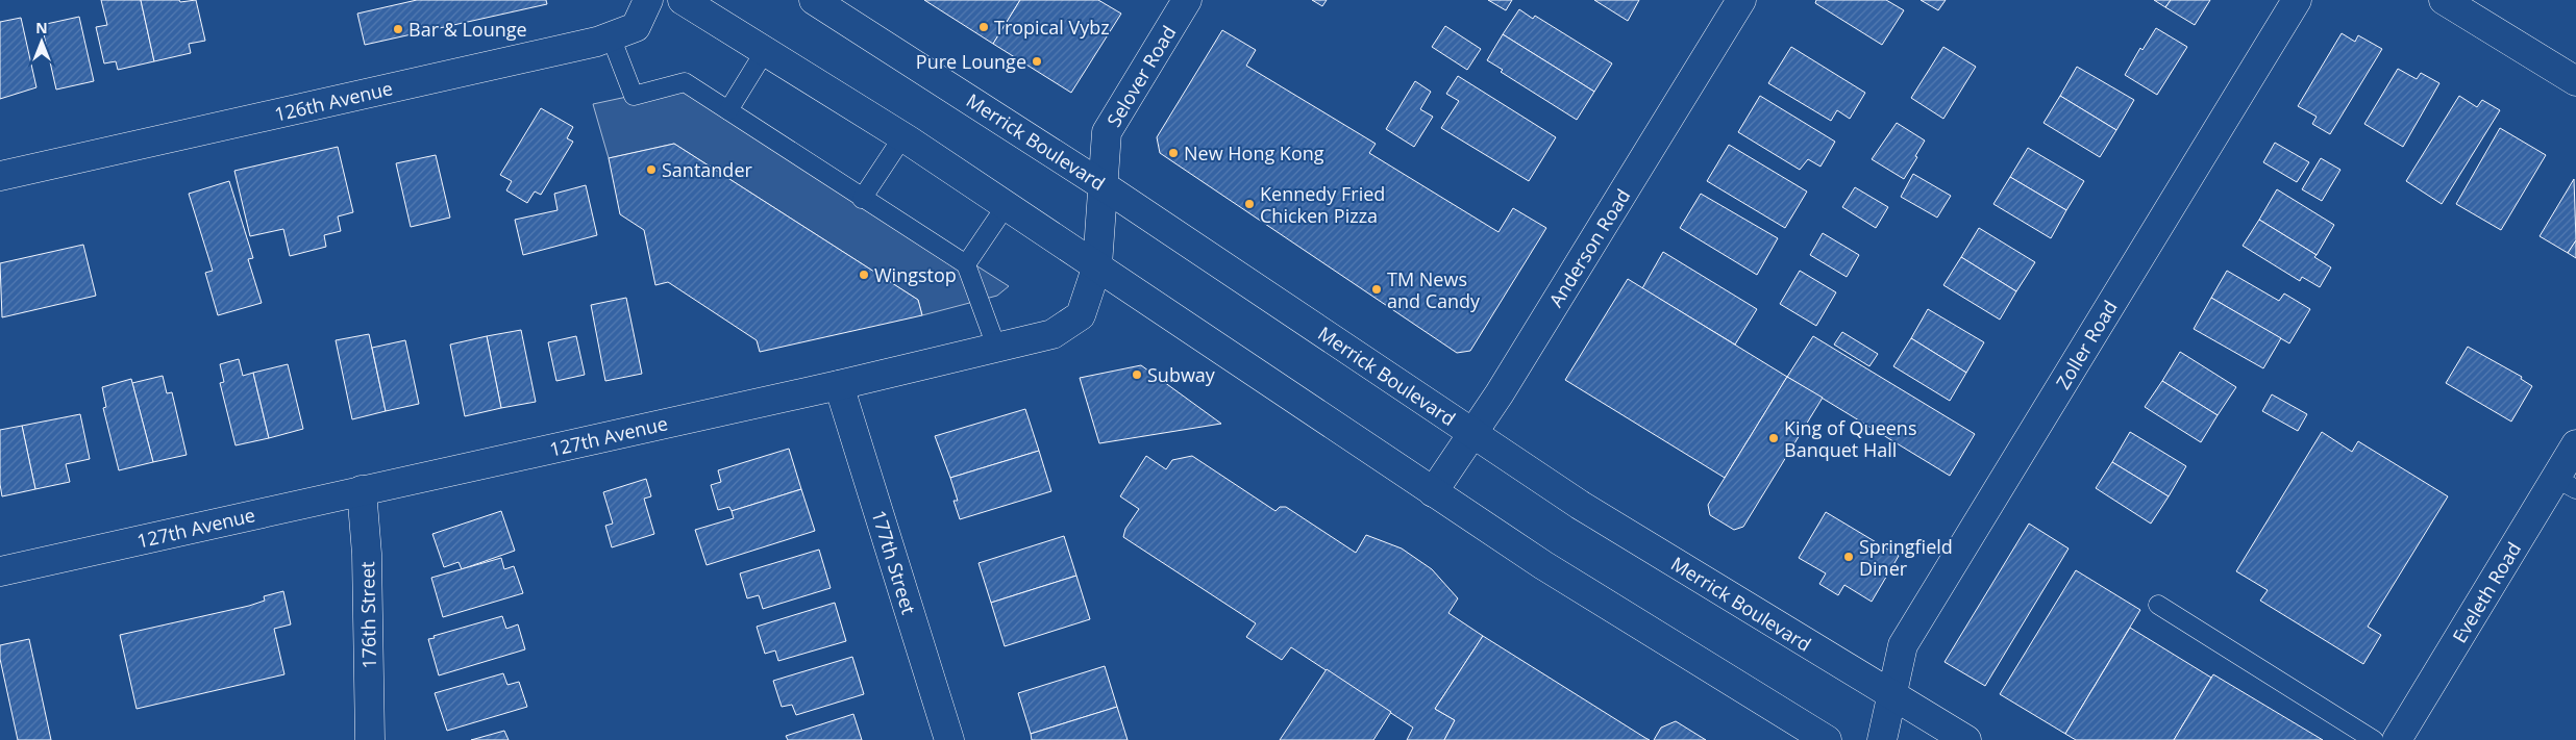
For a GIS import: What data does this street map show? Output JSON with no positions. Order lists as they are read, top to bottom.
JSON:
{
  "streets": {
    "street": [
      "Selover Road",
      "126th Avenue",
      "Merrick Boulevard",
      "Anderson Road",
      "Zoller Road",
      "127th Avenue",
      "177th Street",
      "Eveleth Road",
      "176th Street"
    ]
  },
  "crossings": [
    ["Selover Road", "Merrick Boulevard"],
    ["Selover Road", "127th Avenue"],
    ["Merrick Boulevard", "Anderson Road"],
    ["Merrick Boulevard", "Zoller Road"],
    ["Merrick Boulevard", "127th Avenue"],
    ["127th Avenue", "177th Street"],
    ["127th Avenue", "176th Street"]
  ],
  "places": [
    "Tropical Vybz",
    "Bar & Lounge",
    "Pure Lounge",
    "New Hong Kong",
    "Santander",
    "Kennedy Fried Chicken Pizza",
    "Wingstop",
    "TM News and Candy",
    "Subway",
    "King of Queens Banquet Hall",
    "Springfield Diner"
  ],
  "north": "top"
}
